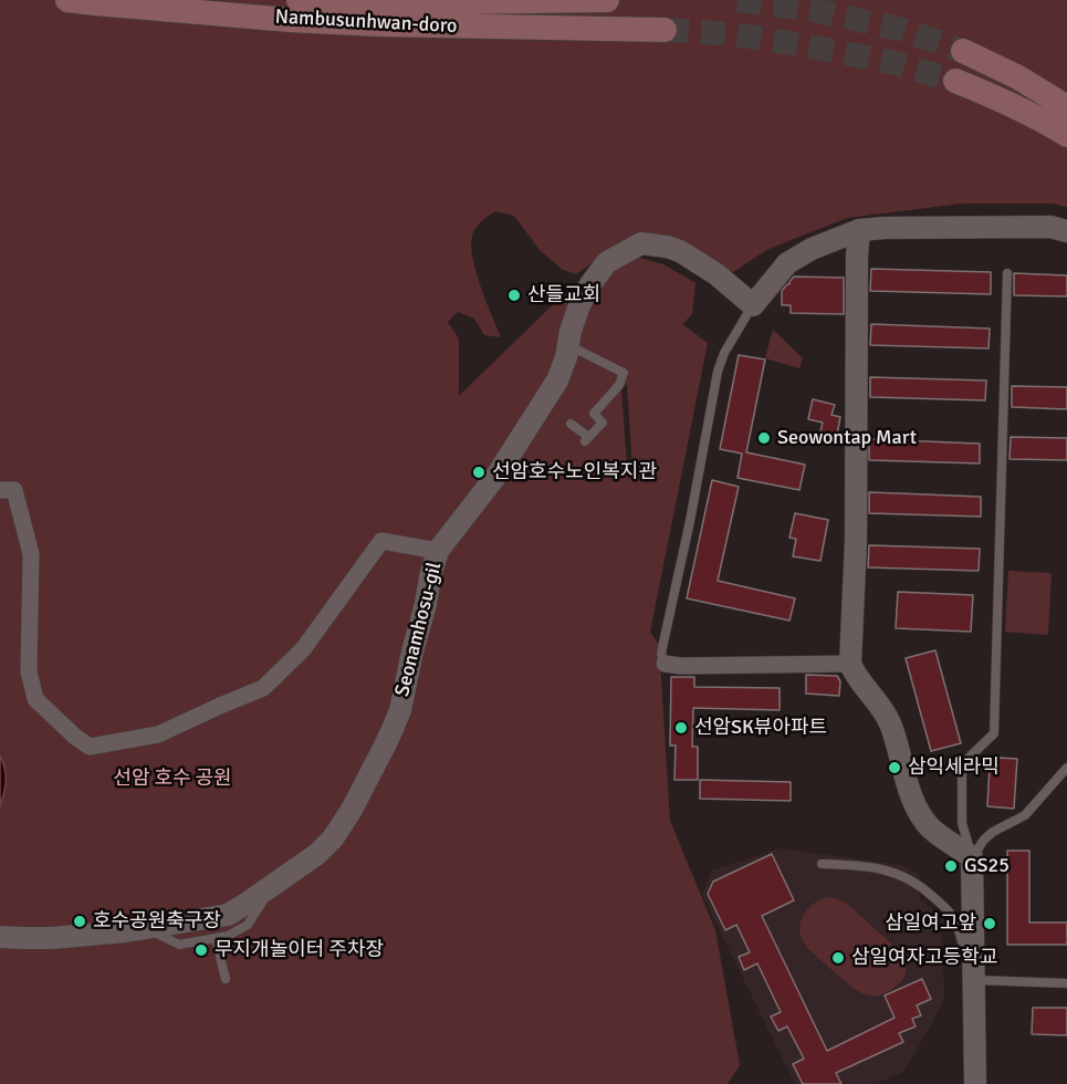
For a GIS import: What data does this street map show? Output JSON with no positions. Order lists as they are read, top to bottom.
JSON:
{
  "streets": {
    "main road": ["Nambusunhwan-doro"],
    "street": ["Seonamhosu-gil"]
  },
  "parks": ["선암 호수 공원"],
  "places": [
    "산들교회",
    "Seowontap Mart",
    "선암호수노인복지관",
    "선암SK뷰아파트",
    "삼익세라믹",
    "GS25",
    "호수공원축구장",
    "삼일여고앞",
    "무지개놀이터 주차장",
    "삼일여자고등학교"
  ]
}
